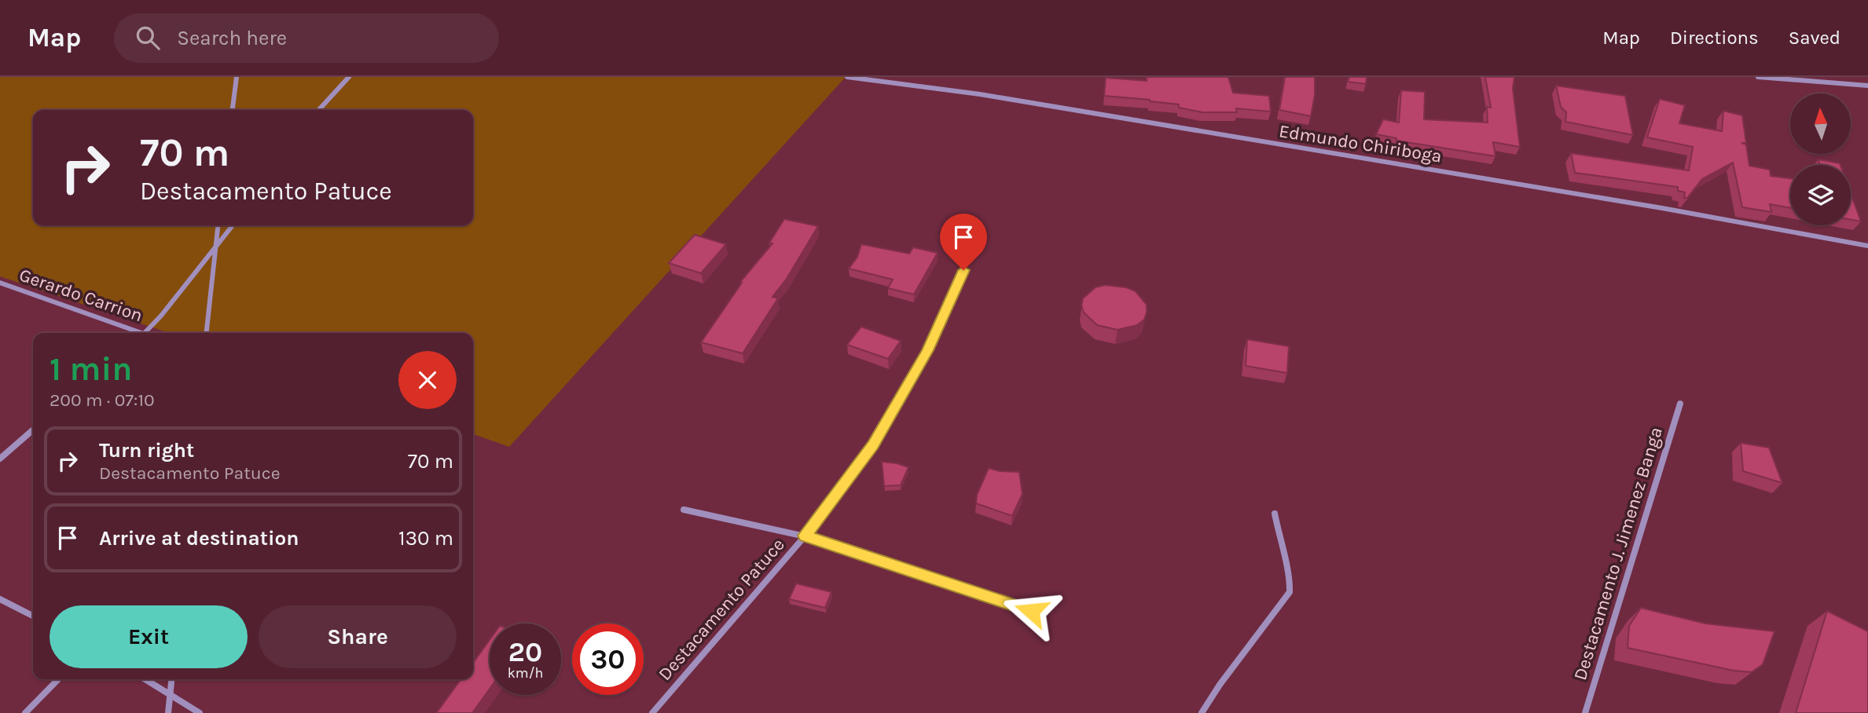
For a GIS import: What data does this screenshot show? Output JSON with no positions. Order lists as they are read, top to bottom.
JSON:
{
  "streets": {
    "street": [
      "Edmundo Chiriboga",
      "Gerardo Carrion",
      "Destacamento J. Jimenez Banga",
      "Destacamento Patuce"
    ]
  },
  "north": "top",
  "page": {
    "header": "Map",
    "search": "Search here",
    "nav": ["Map", "Directions", "Saved"],
    "turn": ["70 m", "Destacamento Patuce"],
    "heading": ["1 min", "200 m · 07:10"],
    "list": [
      {
        "name": "Turn right",
        "note": "Destacamento Patuce",
        "value": "70 m"
      },
      {
        "name": "Arrive at destination",
        "value": "130 m"
      }
    ],
    "buttons": ["Exit", "Share"],
    "speed": "20 km/h",
    "limit": "30"
  }
}
